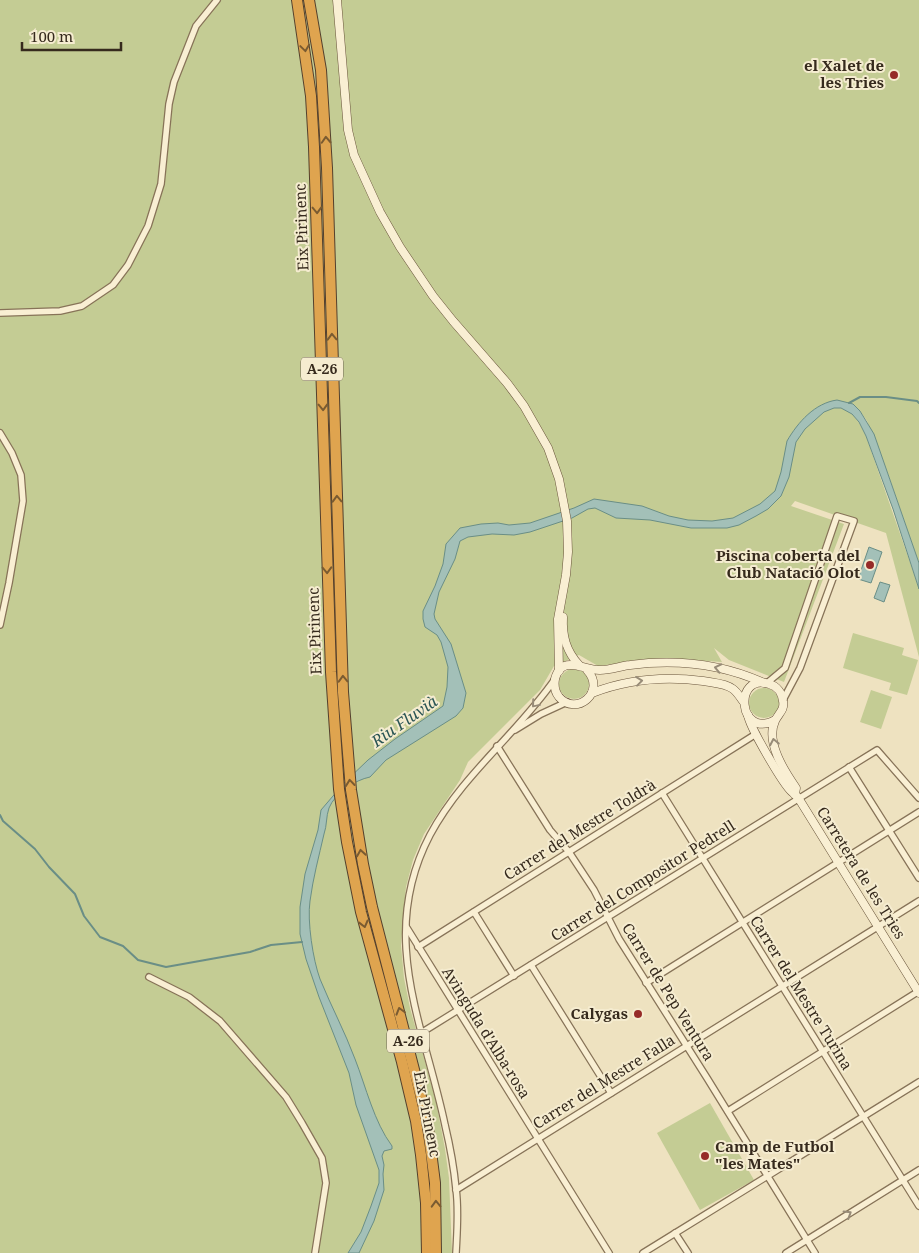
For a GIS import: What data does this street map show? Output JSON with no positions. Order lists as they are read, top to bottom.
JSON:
{
  "streets": {
    "highway": ["Eix Pirinenc", "A-26"],
    "street": [
      "Carrer del Mestre Toldrà",
      "Carretera de les Tries",
      "Carrer del Compositor Pedrell",
      "Carrer de Pep Ventura",
      "Carrer del Mestre Turina",
      "Avinguda d'Alba-rosa",
      "Carrer del Mestre Falla"
    ]
  },
  "crossings": [
    ["Carrer del Mestre Toldrà", "Carretera de les Tries"],
    ["Carrer del Mestre Toldrà", "Carrer de Pep Ventura"],
    ["Carrer del Mestre Toldrà", "Carrer del Mestre Turina"],
    ["Carrer del Mestre Toldrà", "Avinguda d'Alba-rosa"],
    ["Carretera de les Tries", "Carrer del Compositor Pedrell"],
    ["Carretera de les Tries", "Carrer del Mestre Falla"],
    ["Carrer del Compositor Pedrell", "Carrer de Pep Ventura"],
    ["Carrer del Compositor Pedrell", "Carrer del Mestre Turina"],
    ["Carrer del Compositor Pedrell", "Avinguda d'Alba-rosa"],
    ["Carrer de Pep Ventura", "Carrer del Mestre Falla"],
    ["Carrer del Mestre Turina", "Carrer del Mestre Falla"],
    ["Avinguda d'Alba-rosa", "Carrer del Mestre Falla"]
  ],
  "water": ["Riu Fluvià"],
  "places": [
    "el Xalet de les Tries",
    "Piscina coberta del Club Natació Olot",
    "Calygas",
    "Camp de Futbol \"les Mates\""
  ],
  "scale_bar": "100 m"
}
